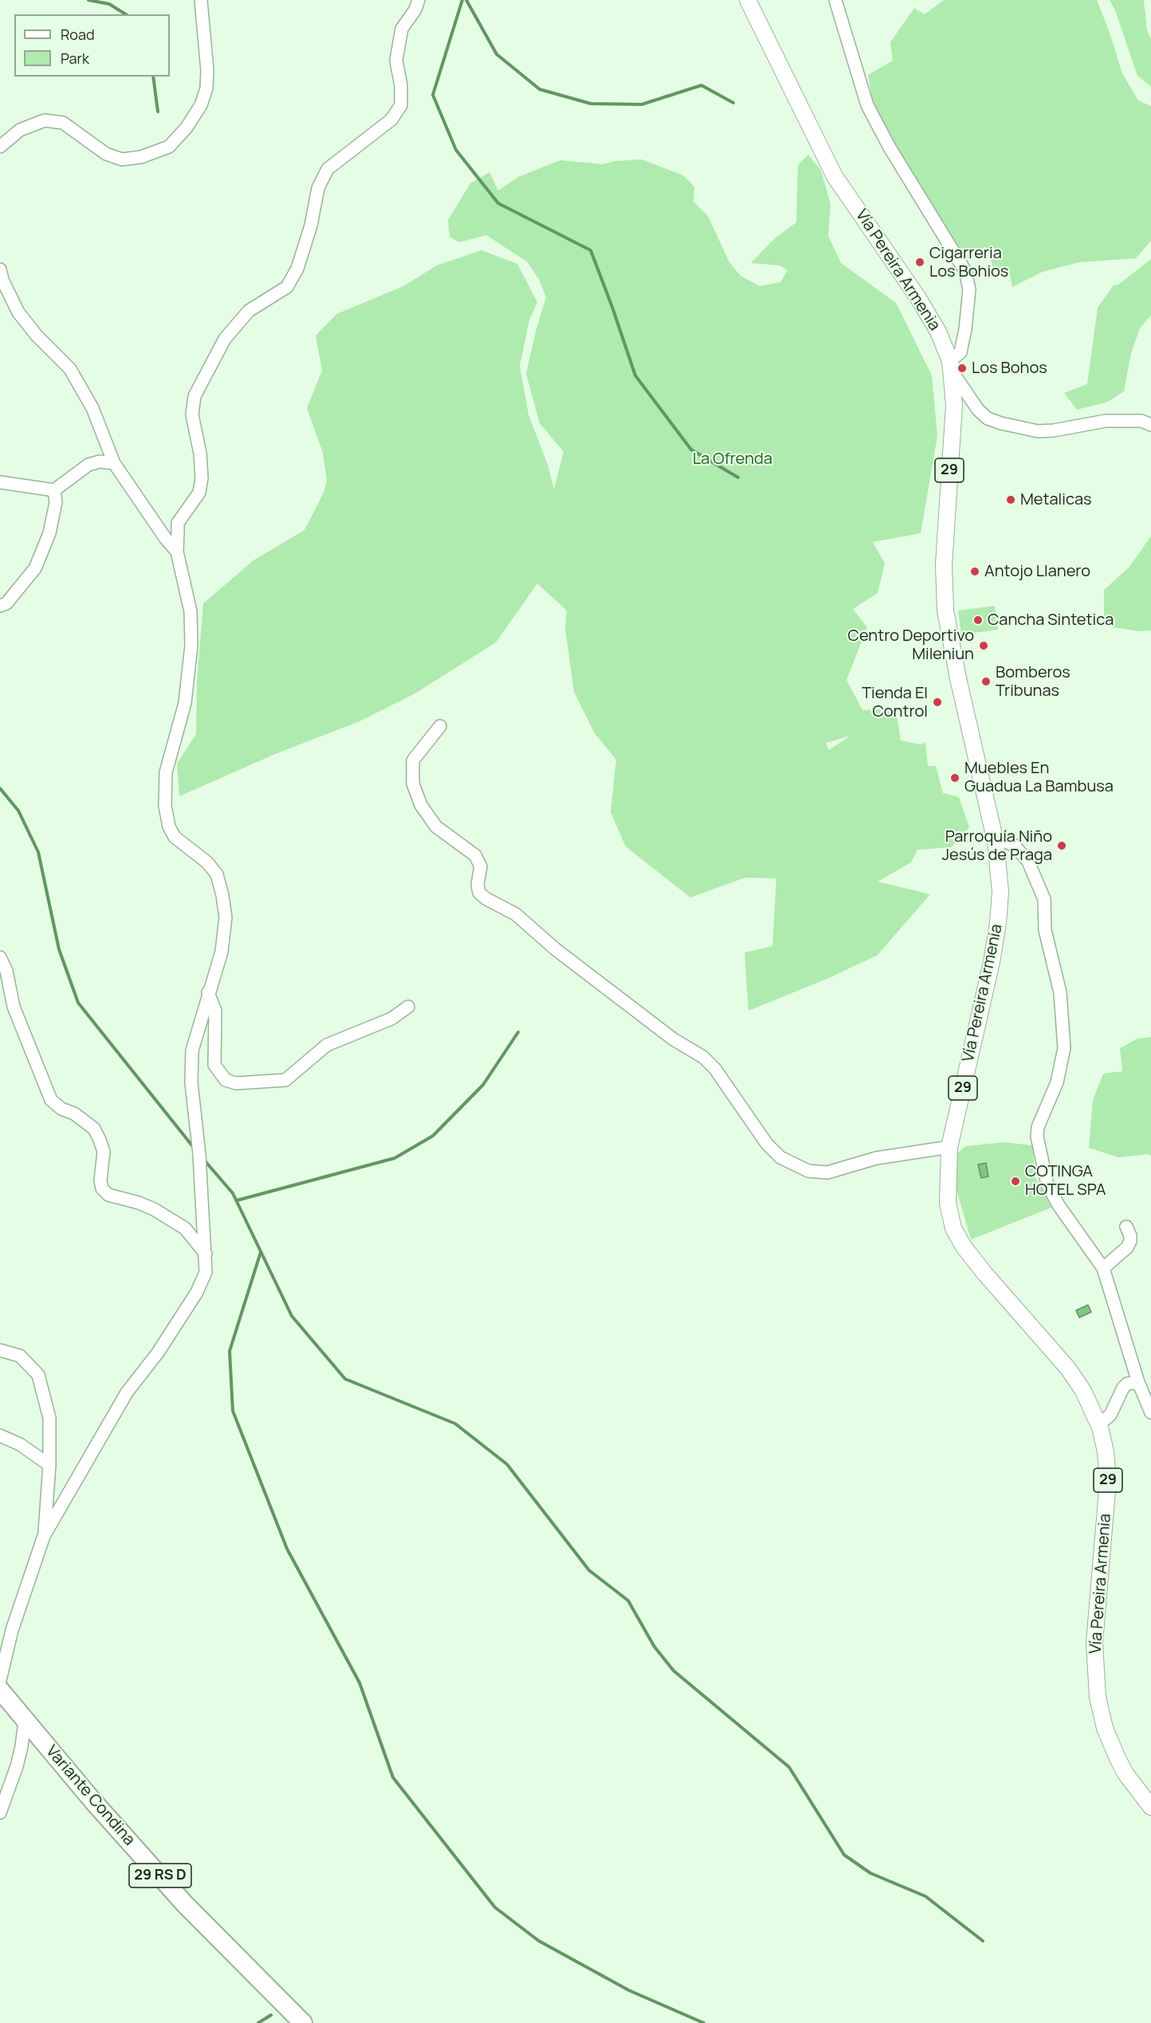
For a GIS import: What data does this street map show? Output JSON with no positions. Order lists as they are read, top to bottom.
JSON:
{
  "streets": {
    "highway": ["Variante Condina", "29 RS D"],
    "main road": ["Vía Pereira Armenia", "29"]
  },
  "parks": ["La Ofrenda"],
  "places": [
    "Cigarreria Los Bohios",
    "Los Bohos",
    "Metalicas",
    "Antojo Llanero",
    "Cancha Sintetica",
    "Centro Deportivo Mileniun",
    "Bomberos Tribunas",
    "Tienda El Control",
    "Muebles En Guadua La Bambusa",
    "Parroquía Niño Jesús de Praga",
    "COTINGA HOTEL SPA"
  ],
  "legend": ["Road", "Park"]
}
